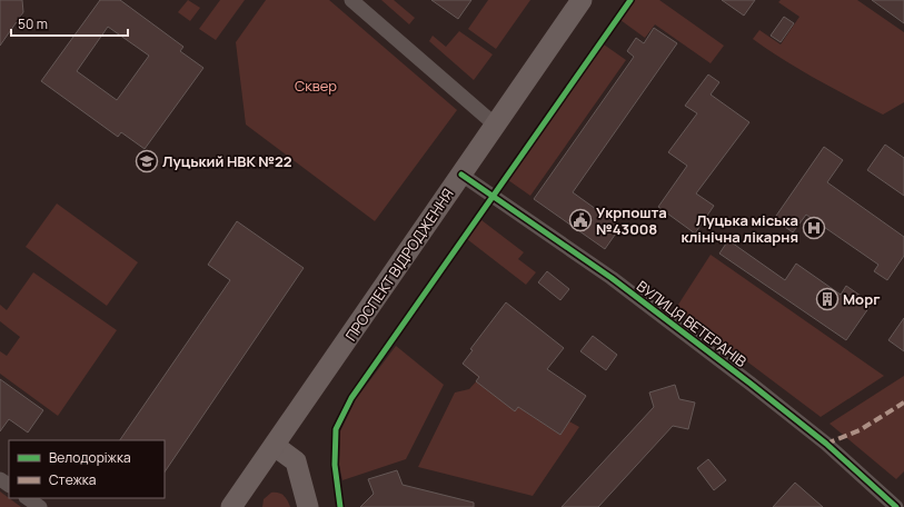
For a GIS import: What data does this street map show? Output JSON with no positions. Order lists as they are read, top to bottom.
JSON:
{
  "streets": {
    "main road": ["ПРОСПЕКТ ВІДРОДЖЕННЯ"],
    "street": ["ВУЛИЦЯ ВЕТЕРАНІВ"]
  },
  "crossings": [
    ["ПРОСПЕКТ ВІДРОДЖЕННЯ", "ВУЛИЦЯ ВЕТЕРАНІВ"]
  ],
  "parks": ["Сквер"],
  "places": {
    "school or university": ["Луцький НВК №22"],
    "public building": ["Укрпошта №43008"],
    "hospital": ["Луцька міська клінічна лікарня"],
    "building": ["Морг"]
  },
  "legend": ["Велодоріжка", "Стежка"],
  "scale_bar": "50 m"
}
